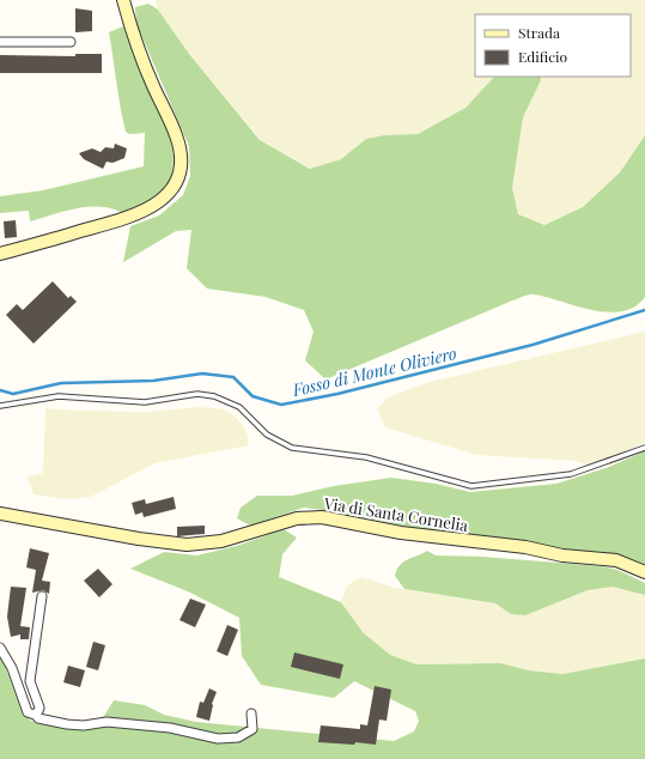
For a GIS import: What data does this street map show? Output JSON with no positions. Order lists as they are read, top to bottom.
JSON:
{
  "streets": {
    "street": ["Via di Santa Cornelia"]
  },
  "water": ["Fosso di Monte Oliviero"],
  "legend": ["Strada", "Edificio"]
}
